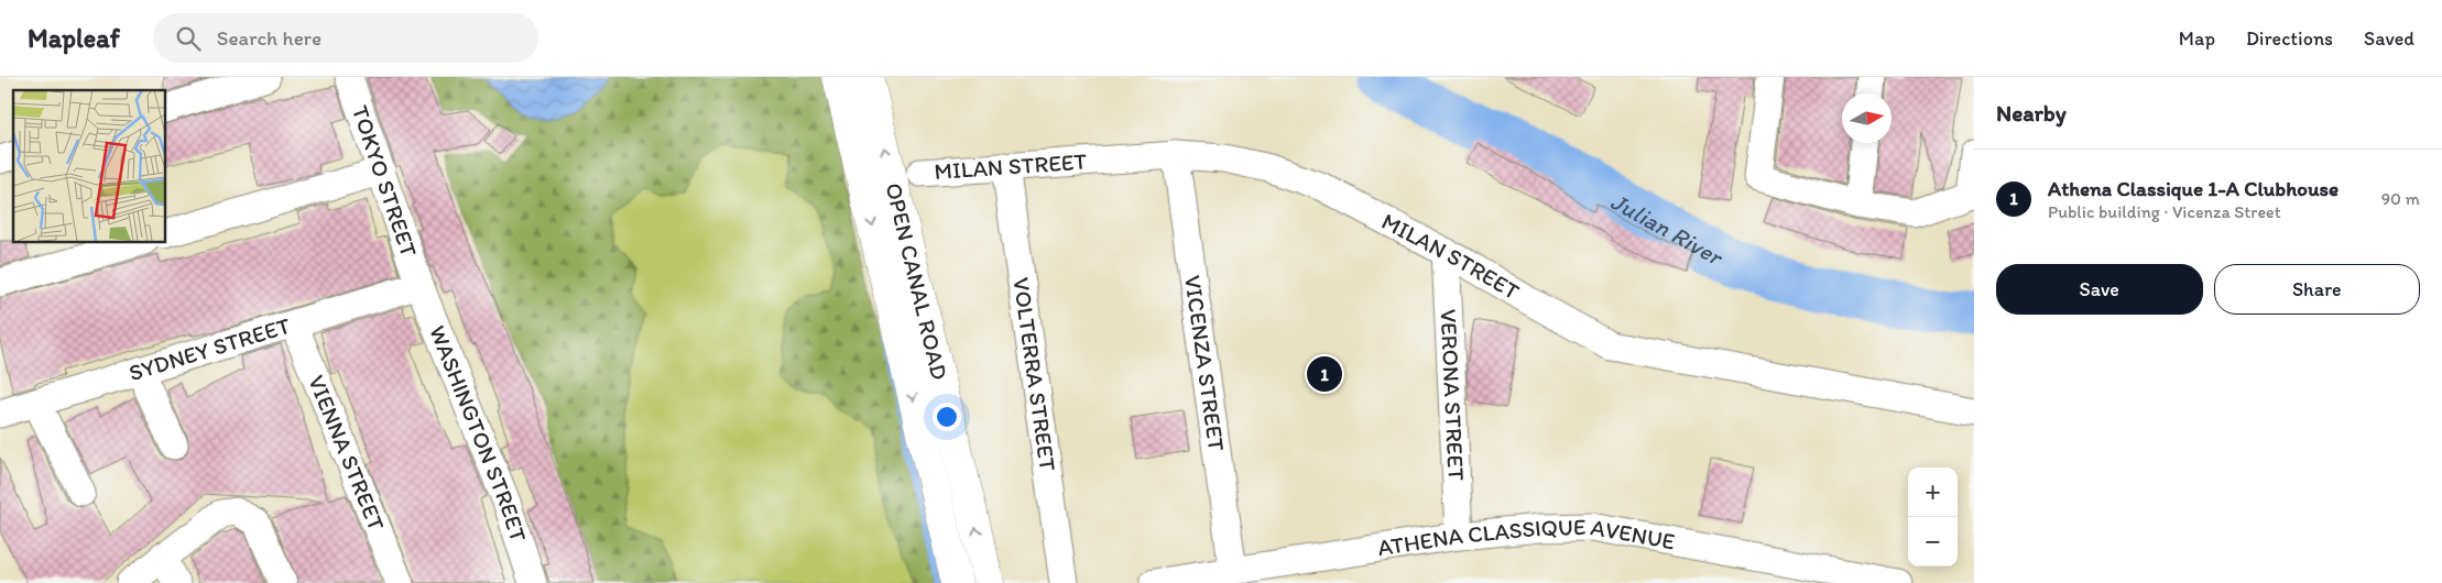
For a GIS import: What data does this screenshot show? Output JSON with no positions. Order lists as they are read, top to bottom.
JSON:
{
  "streets": {
    "main road": ["OPEN CANAL ROAD"],
    "street": [
      "MILAN STREET",
      "TOKYO STREET",
      "SYDNEY STREET",
      "VICENZA STREET",
      "VOLTERRA STREET",
      "VERONA STREET",
      "WASHINGTON STREET",
      "VIENNA STREET",
      "ATHENA CLASSIQUE AVENUE"
    ]
  },
  "crossings": [
    ["MILAN STREET", "VICENZA STREET"],
    ["MILAN STREET", "VOLTERRA STREET"],
    ["MILAN STREET", "VERONA STREET"],
    ["TOKYO STREET", "SYDNEY STREET"],
    ["TOKYO STREET", "WASHINGTON STREET"],
    ["SYDNEY STREET", "WASHINGTON STREET"],
    ["SYDNEY STREET", "VIENNA STREET"],
    ["VICENZA STREET", "ATHENA CLASSIQUE AVENUE"],
    ["VERONA STREET", "ATHENA CLASSIQUE AVENUE"]
  ],
  "water": ["Julian River"],
  "north": "right",
  "page": {
    "header": "Mapleaf",
    "search": "Search here",
    "nav": ["Map", "Directions", "Saved"],
    "heading": "Nearby",
    "list": [
      {
        "mark": "1",
        "name": "Athena Classique 1-A Clubhouse",
        "note": "Public building · Vicenza Street",
        "value": "90 m"
      }
    ],
    "buttons": ["Save", "Share"],
    "pins": "1",
    "map_buttons": ["+", "−"]
  }
}
